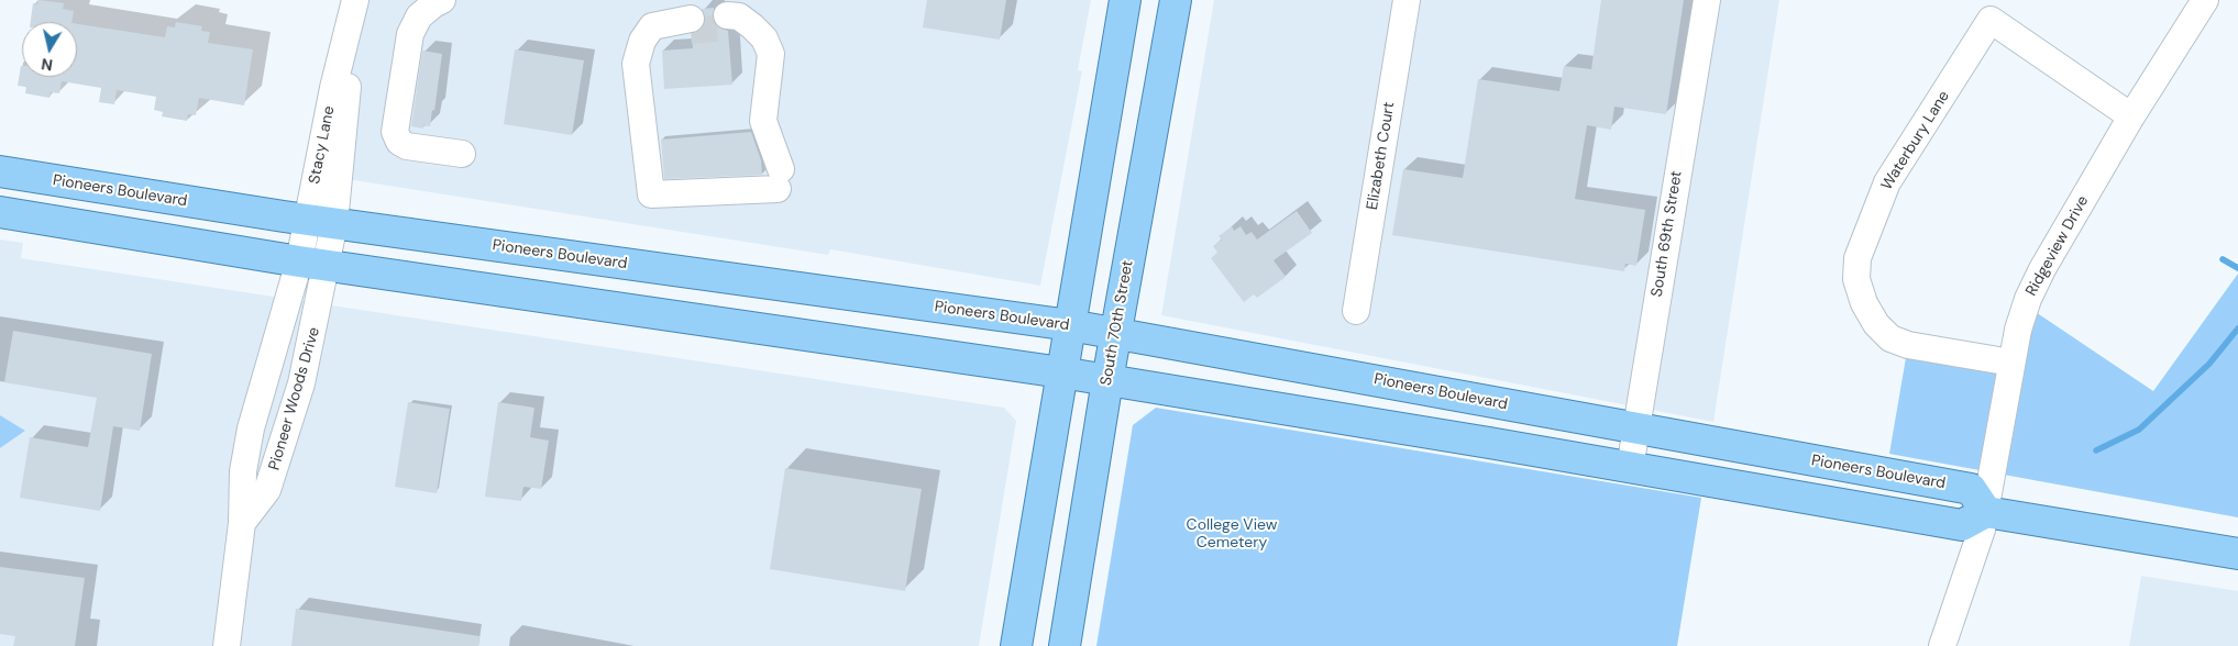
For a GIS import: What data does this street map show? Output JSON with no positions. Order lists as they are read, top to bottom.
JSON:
{
  "streets": {
    "main road": ["Pioneers Boulevard", "South 70th Street"],
    "street": [
      "Waterbury Lane",
      "Stacy Lane",
      "Elizabeth Court",
      "South 69th Street",
      "Ridgeview Drive",
      "Pioneer Woods Drive"
    ]
  },
  "crossings": [
    ["Waterbury Lane", "Ridgeview Drive"],
    ["Stacy Lane", "Pioneers Boulevard"],
    ["Stacy Lane", "Pioneer Woods Drive"],
    ["Pioneers Boulevard", "South 69th Street"],
    ["Pioneers Boulevard", "Ridgeview Drive"],
    ["Pioneers Boulevard", "South 70th Street"]
  ],
  "parks": ["College View Cemetery"],
  "north": "bottom"
}
